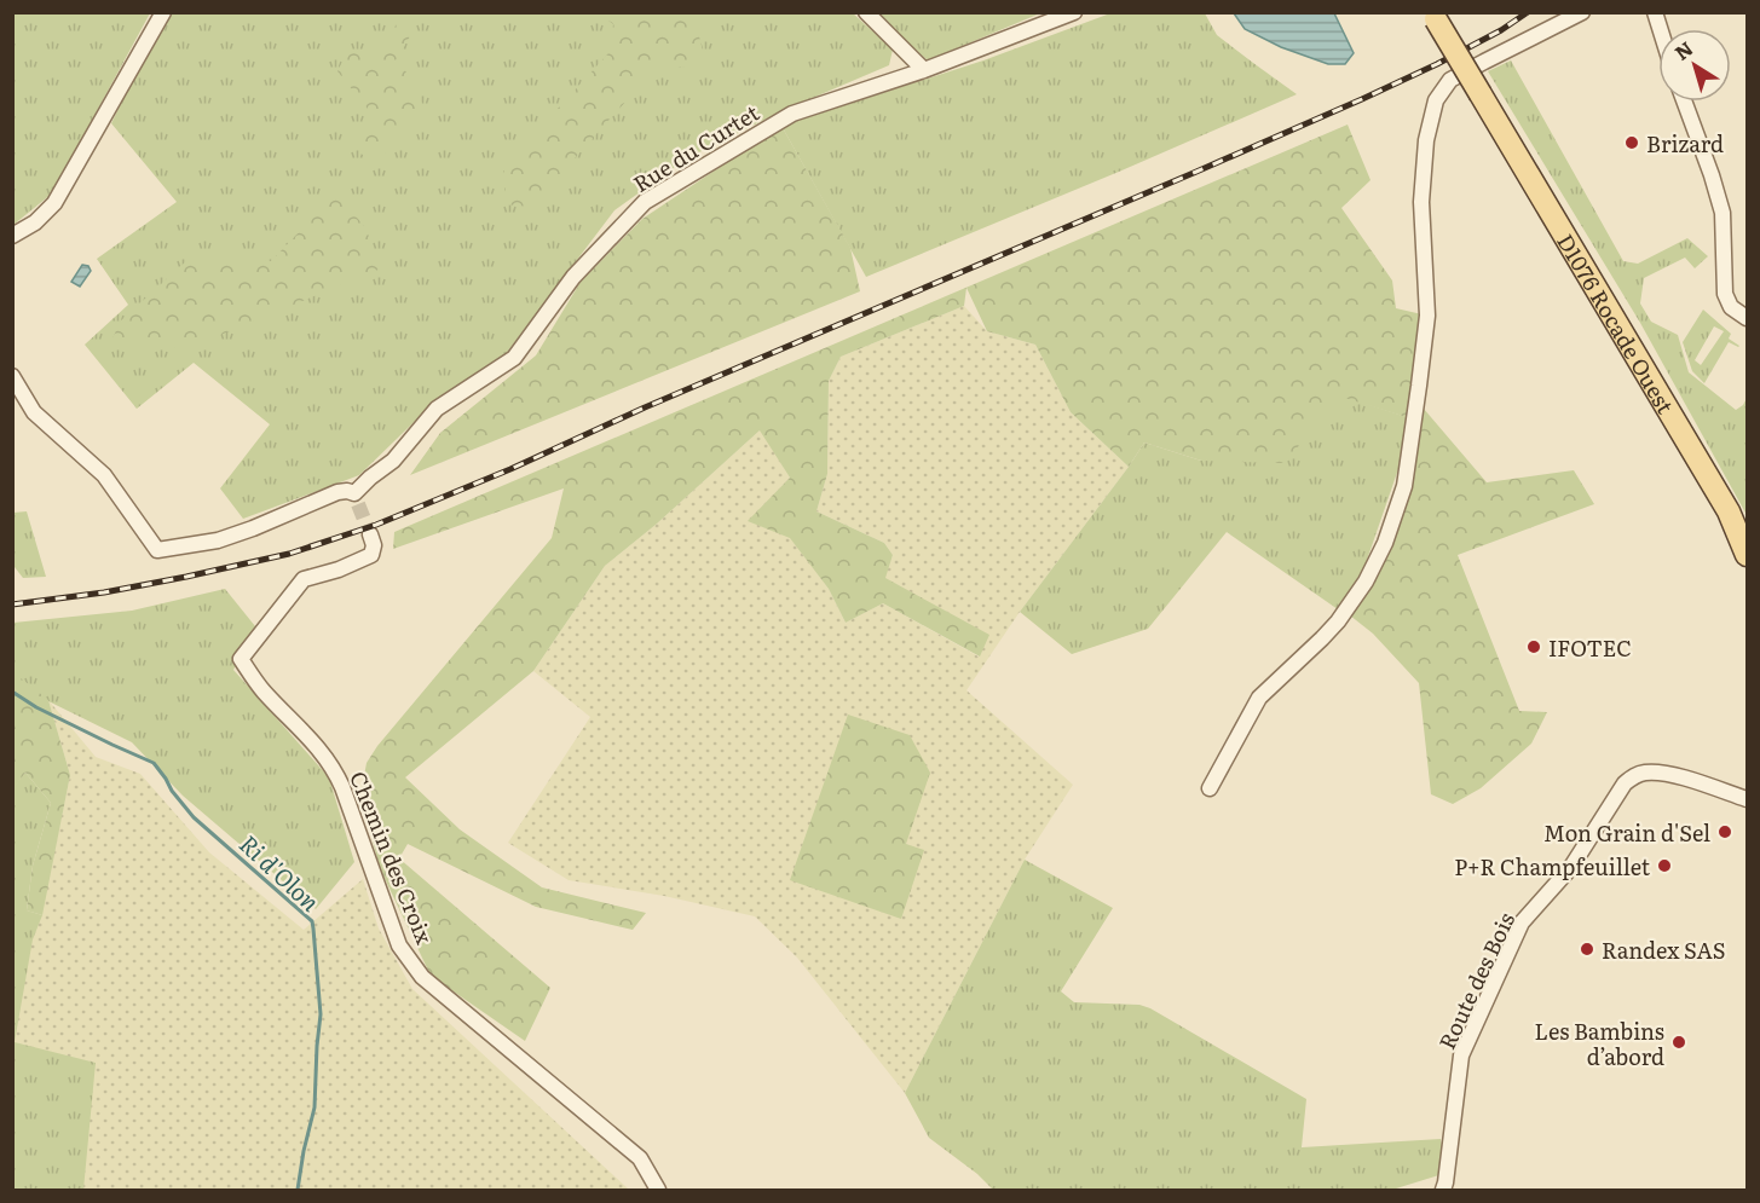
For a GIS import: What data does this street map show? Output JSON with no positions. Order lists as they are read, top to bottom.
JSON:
{
  "streets": {
    "main road": ["D1076 Rocade Ouest"],
    "street": ["Rue du Curtet", "Chemin des Croix", "Route des Bois"]
  },
  "water": ["Ri d'Olon"],
  "places": [
    "Brizard",
    "IFOTEC",
    "Mon Grain d'Sel",
    "P+R Champfeuillet",
    "Randex SAS",
    "Les Bambins d’abord"
  ],
  "north": "top left"
}
